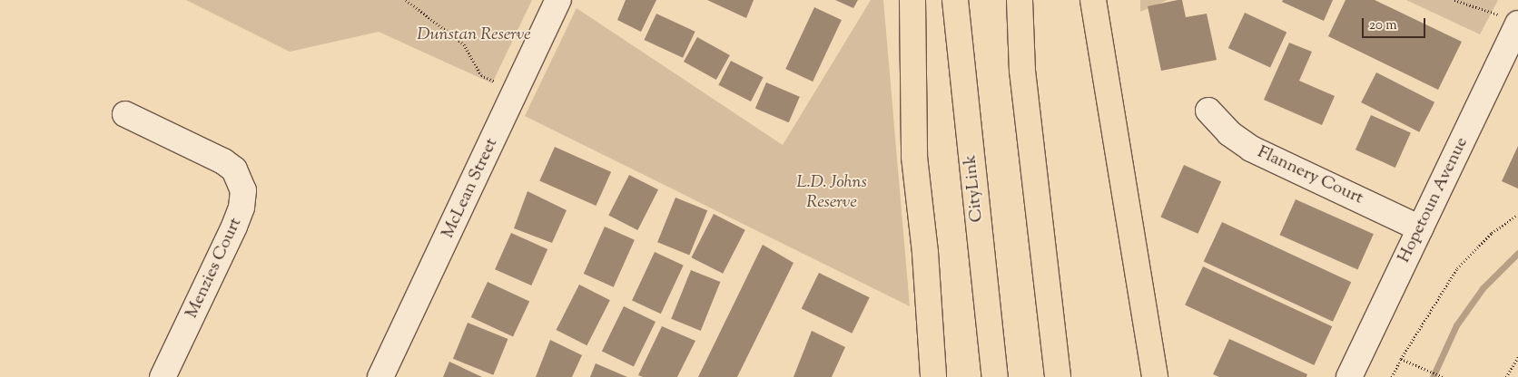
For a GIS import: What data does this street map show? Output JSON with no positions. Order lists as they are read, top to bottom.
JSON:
{
  "streets": {
    "highway": ["CityLink"],
    "street": [
      "Flannery Court",
      "McLean Street",
      "Hopetoun Avenue",
      "Menzies Court"
    ]
  },
  "crossings": [
    ["Flannery Court", "Hopetoun Avenue"]
  ],
  "parks": ["Dunstan Reserve", "L.D. Johns Reserve"],
  "scale_bar": "20 m"
}
